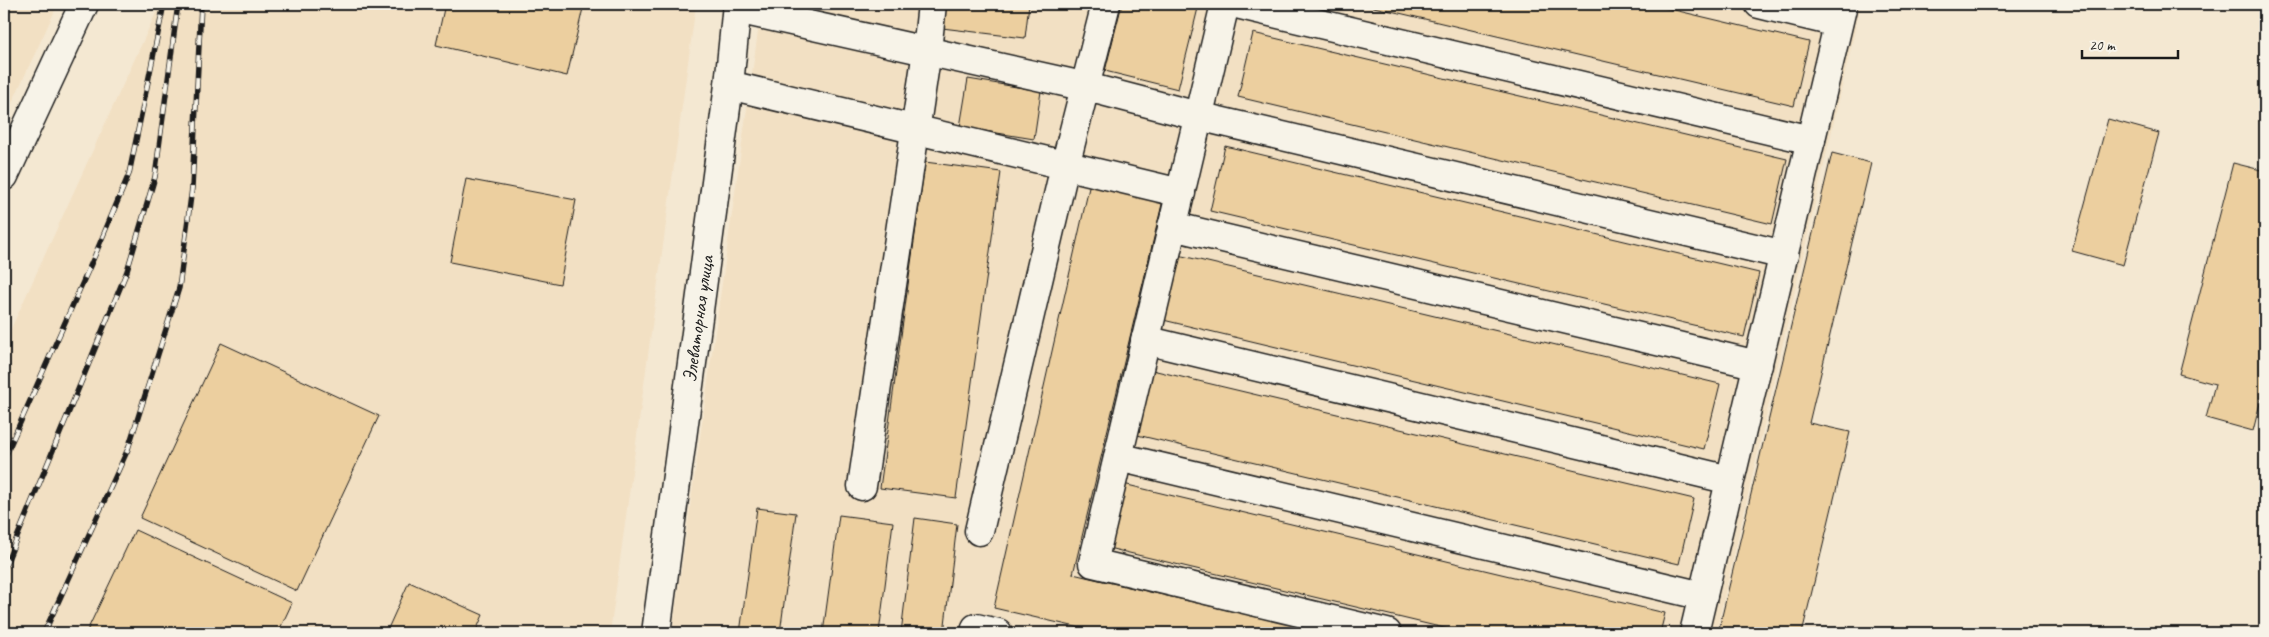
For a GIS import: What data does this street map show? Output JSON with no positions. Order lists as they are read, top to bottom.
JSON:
{
  "streets": {
    "street": ["Элеваторная улица"]
  },
  "scale_bar": "20 m"
}
